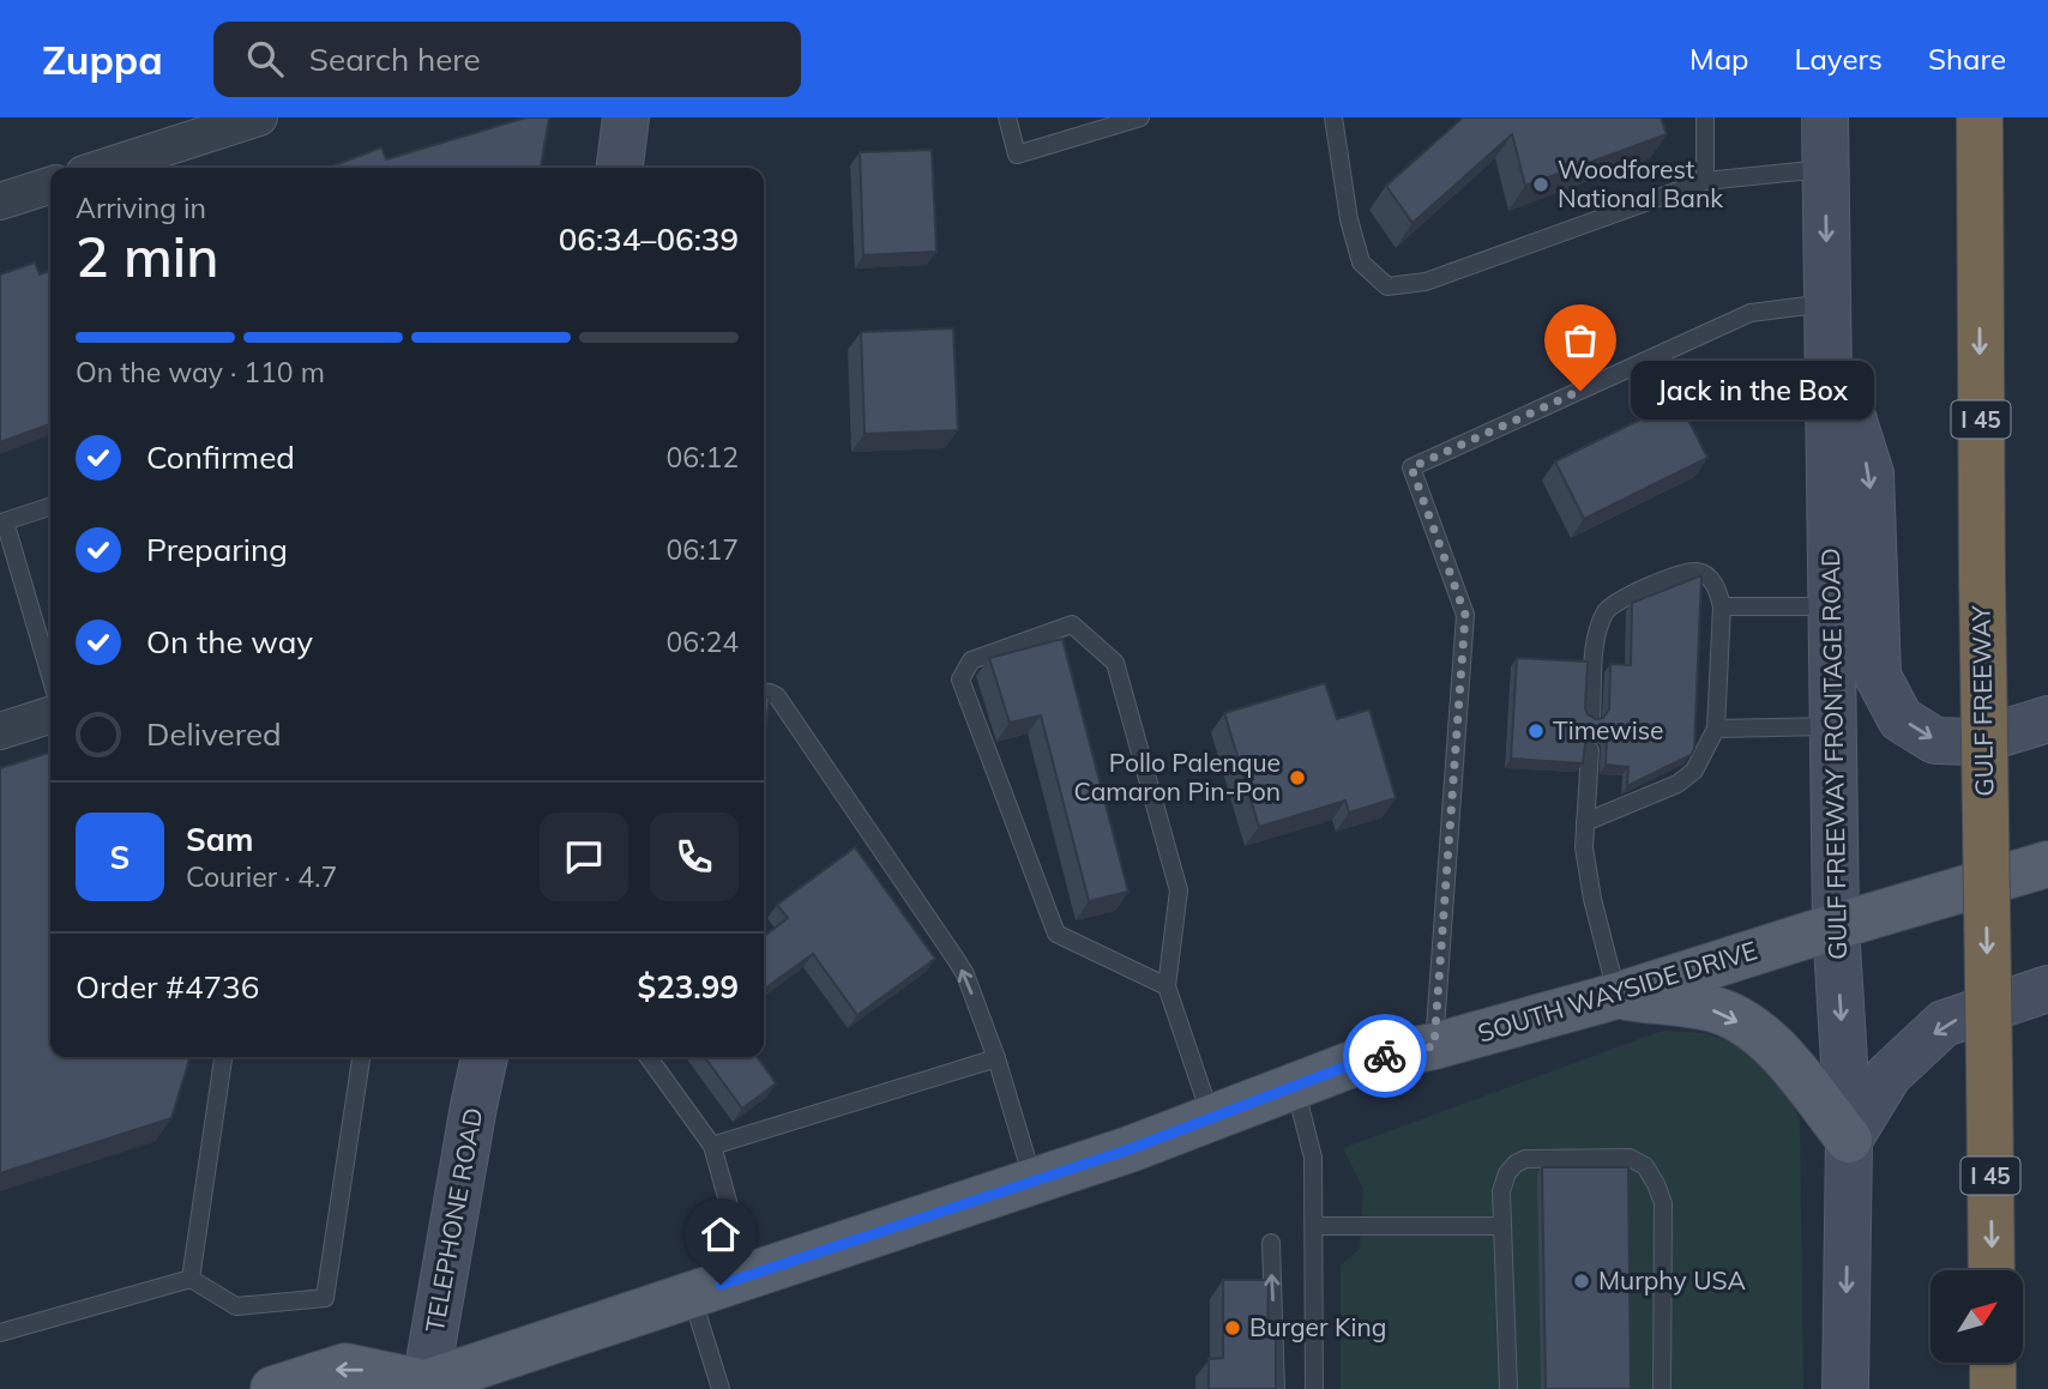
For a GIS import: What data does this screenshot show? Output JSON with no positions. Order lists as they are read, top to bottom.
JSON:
{
  "streets": {
    "highway": ["I 45", "GULF FREEWAY"],
    "main road": ["GULF FREEWAY FRONTAGE ROAD", "SOUTH WAYSIDE DRIVE", "TELEPHONE ROAD"]
  },
  "crossings": [
    ["GULF FREEWAY FRONTAGE ROAD", "SOUTH WAYSIDE DRIVE"],
    ["SOUTH WAYSIDE DRIVE", "TELEPHONE ROAD"]
  ],
  "one_way": ["GULF FREEWAY", "GULF FREEWAY FRONTAGE ROAD"],
  "places": [
    "Woodforest National Bank",
    "Jack in the Box",
    "Timewise",
    "Pollo Palenque Camaron Pin-Pon",
    "Murphy USA",
    "Burger King"
  ],
  "north": "top right",
  "page": {
    "header": "Zuppa",
    "search": "Search here",
    "nav": ["Map", "Layers", "Share"],
    "heading": ["2 min", "Arriving in", "06:34–06:39"],
    "panel": [
      "Sam",
      "Courier · 4.7",
      "Order #4736",
      "$23.99"
    ],
    "bar": "On the way · 110 m",
    "bubble": "Jack in the Box",
    "list": [
      ["Confirmed", "06:12"],
      ["Preparing", "06:17"],
      ["On the way", "06:24"],
      "Delivered"
    ],
    "round": "S"
  }
}
